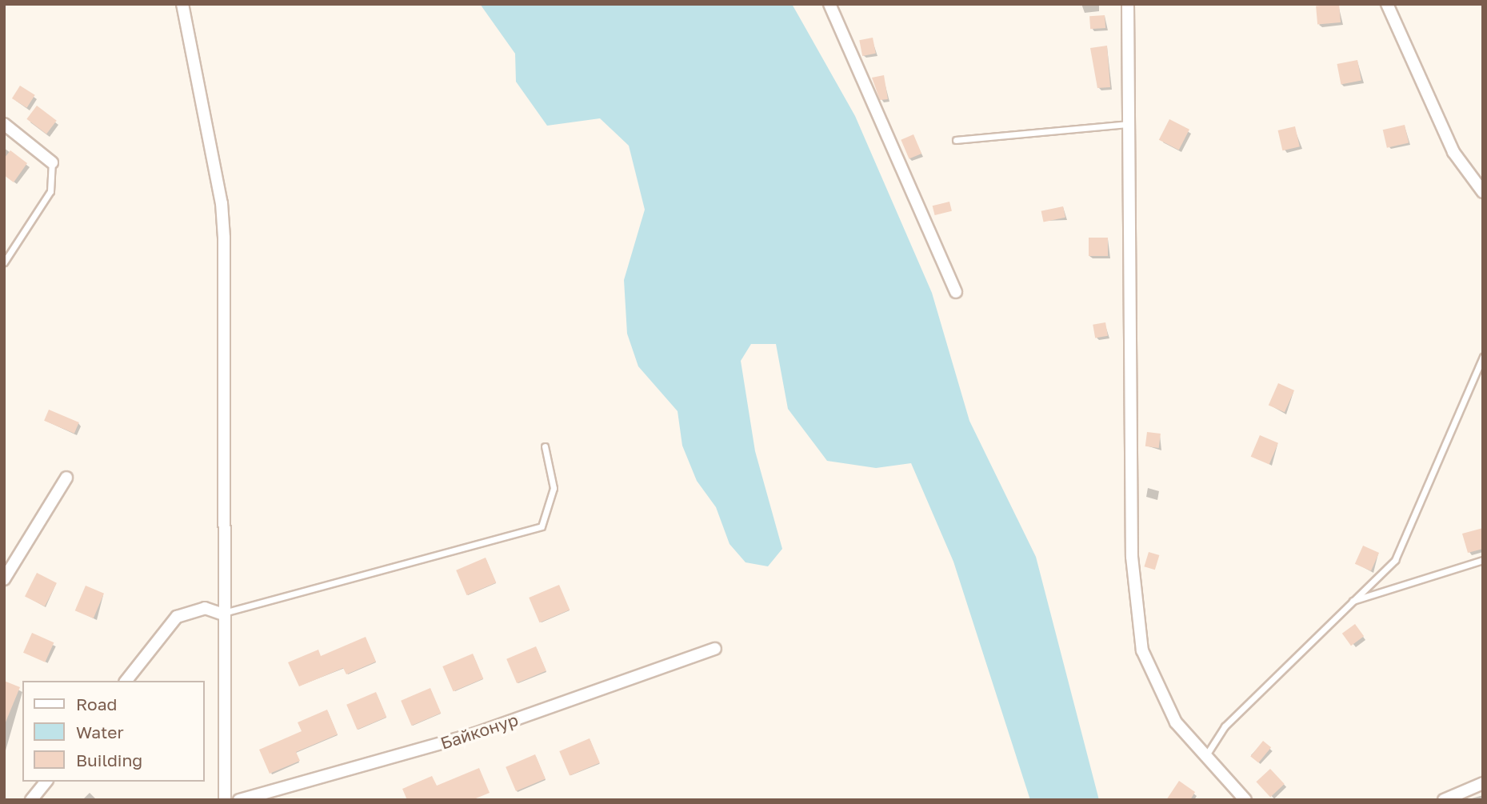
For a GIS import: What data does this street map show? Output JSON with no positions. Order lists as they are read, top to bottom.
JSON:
{
  "streets": {
    "street": ["Байконур"]
  },
  "legend": ["Road", "Water", "Building"]
}
